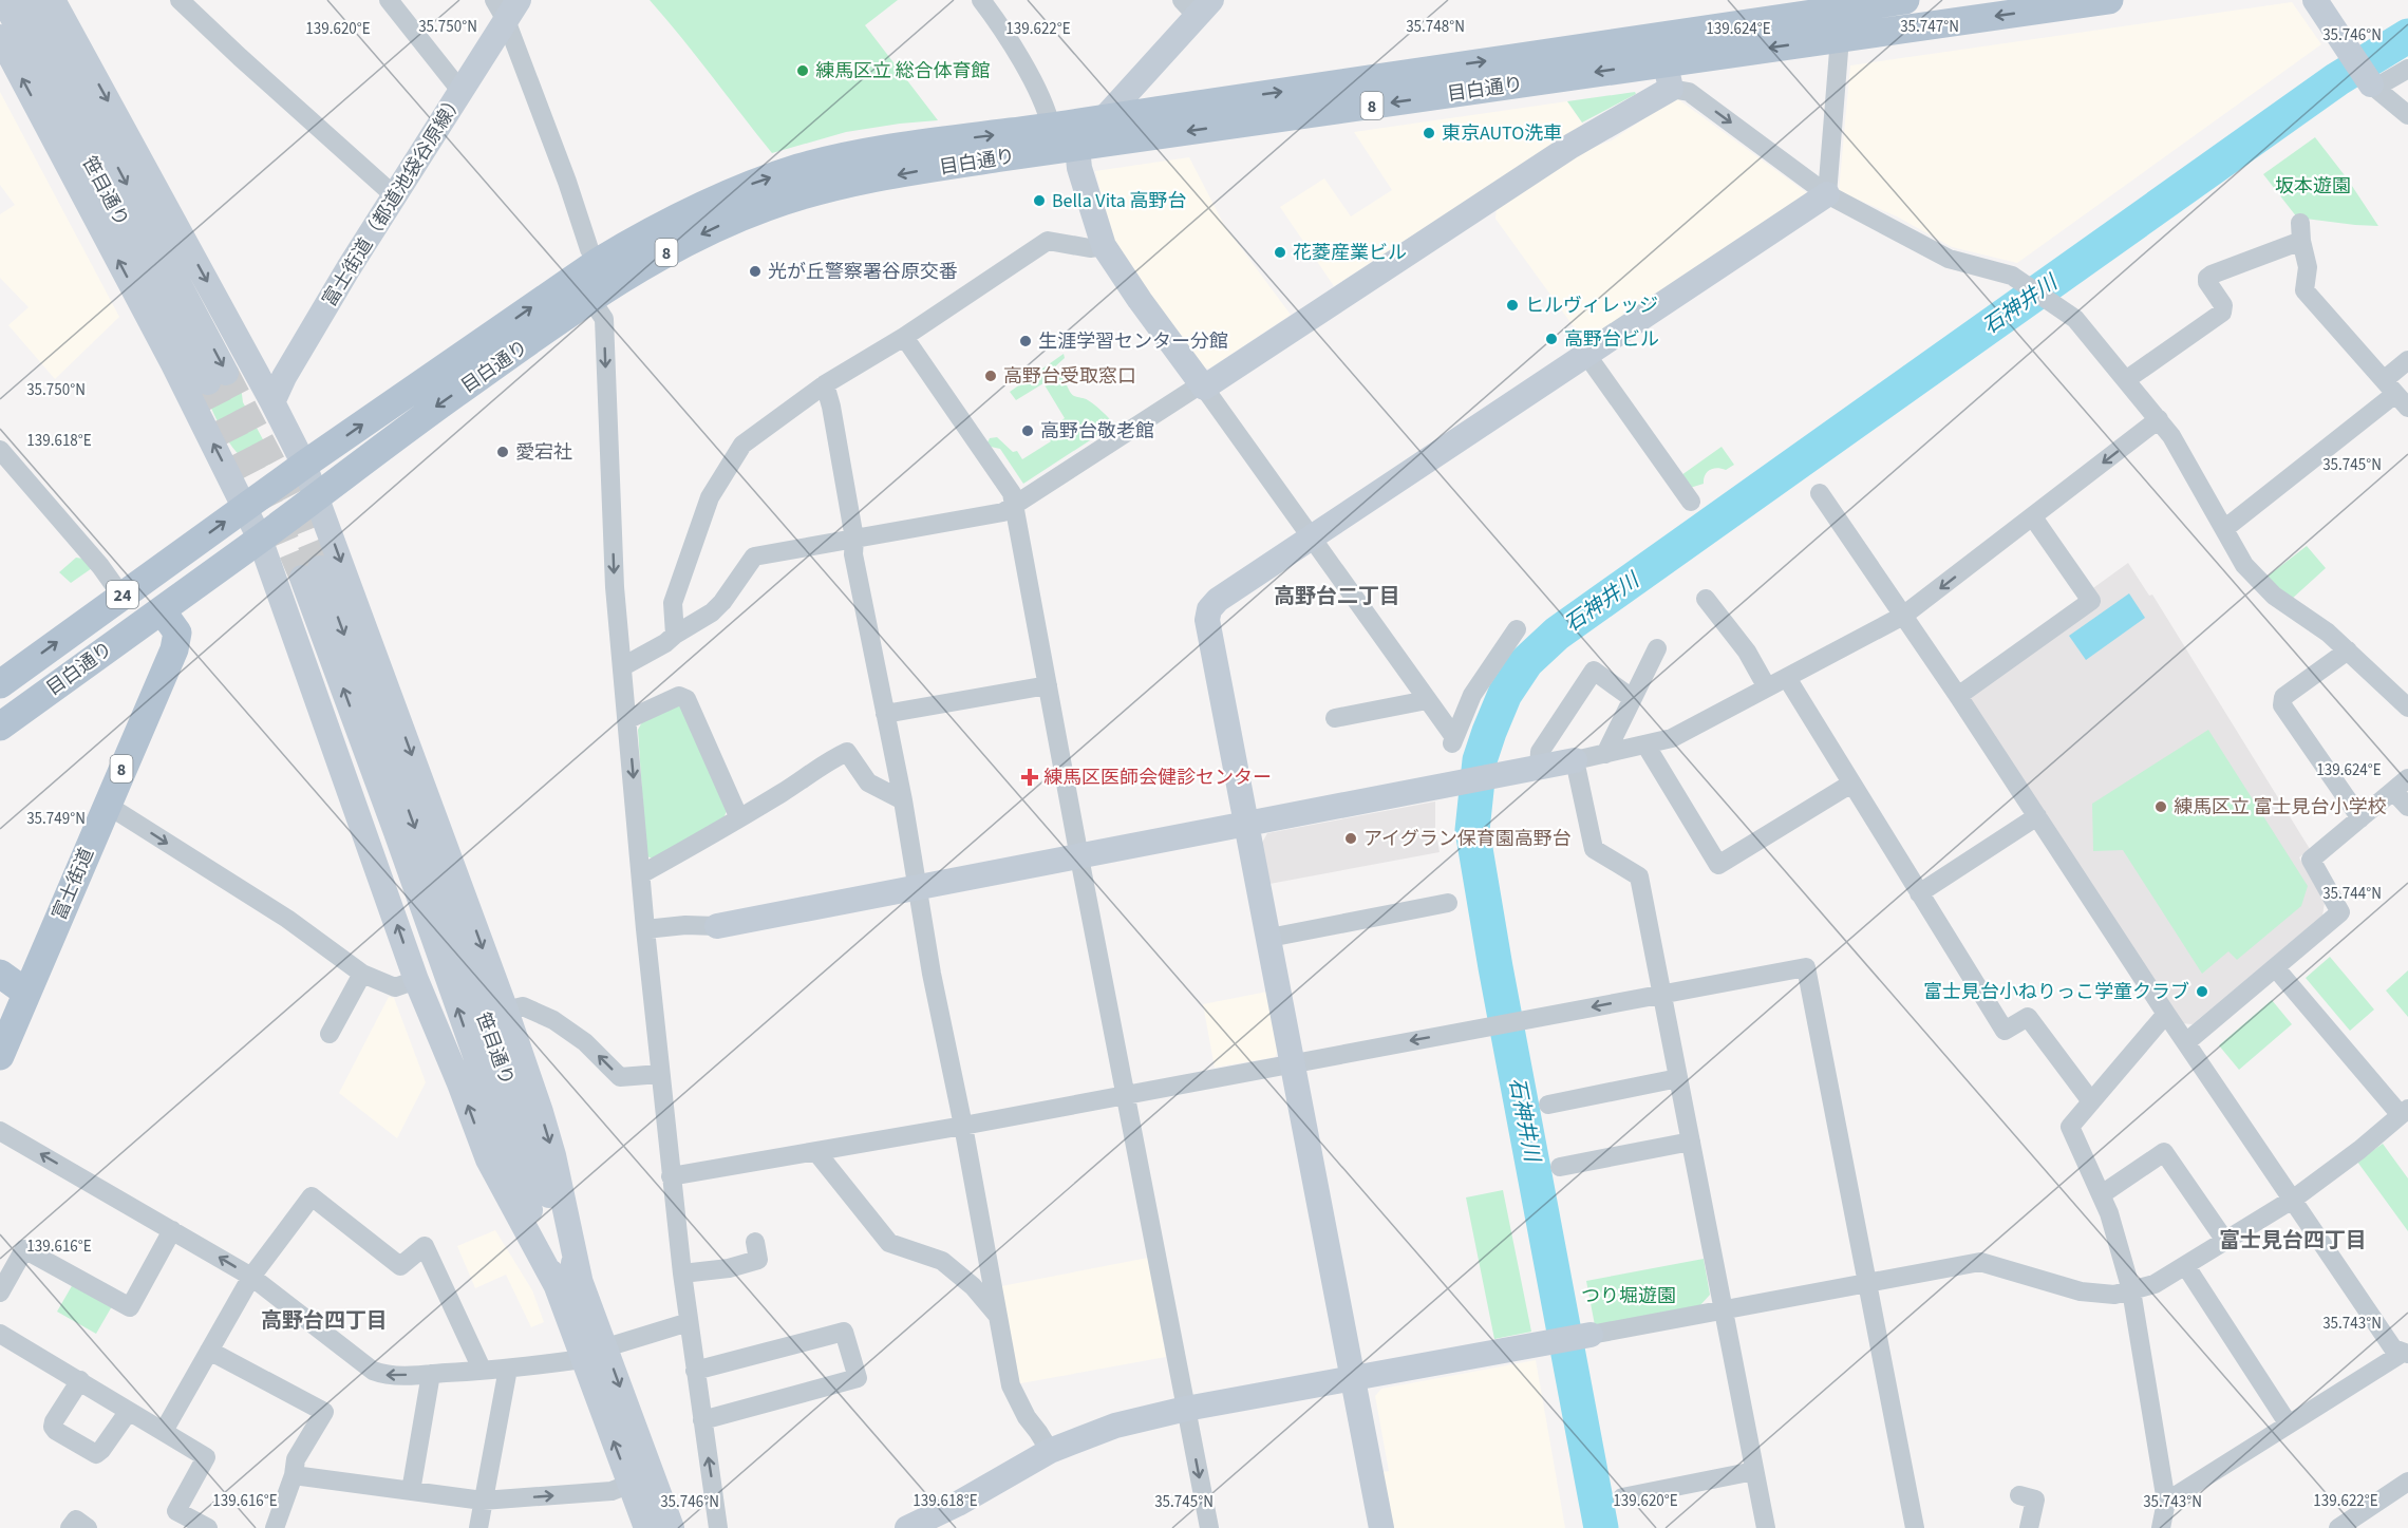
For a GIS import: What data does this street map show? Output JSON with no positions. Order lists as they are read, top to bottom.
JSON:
{
  "streets": {
    "main road": [
      "目白通り",
      "8",
      "笹目通り",
      "富士街道（都道池袋谷原線）",
      "24",
      "富士街道"
    ]
  },
  "crossings": [
    ["目白通り", "富士街道"]
  ],
  "districts": ["高野台二丁目", "富士見台四丁目", "高野台四丁目"],
  "water": ["石神井川"],
  "parks": ["坂本遊園", "つり堀遊園"],
  "places": {
    "other": [
      "練馬区立 総合体育館",
      "東京AUTO洗車",
      "Bella Vita 高野台",
      "花菱産業ビル",
      "光が丘警察署谷原交番",
      "ヒルヴィレッジ",
      "高野台ビル",
      "生涯学習センター分館",
      "高野台受取窓口",
      "高野台敬老館",
      "愛宕社",
      "練馬区立 富士見台小学校",
      "アイグラン保育園高野台",
      "富士見台小ねりっこ学童クラブ"
    ],
    "health": ["練馬区医師会健診センター"]
  },
  "coordinates": [
    "35.750°N",
    "35.748°N",
    "35.747°N",
    "139.624°E",
    "139.620°E",
    "139.622°E",
    "35.746°N",
    "139.618°E",
    "35.745°N",
    "35.749°N",
    "35.744°N",
    "139.616°E",
    "35.743°N"
  ]
}
